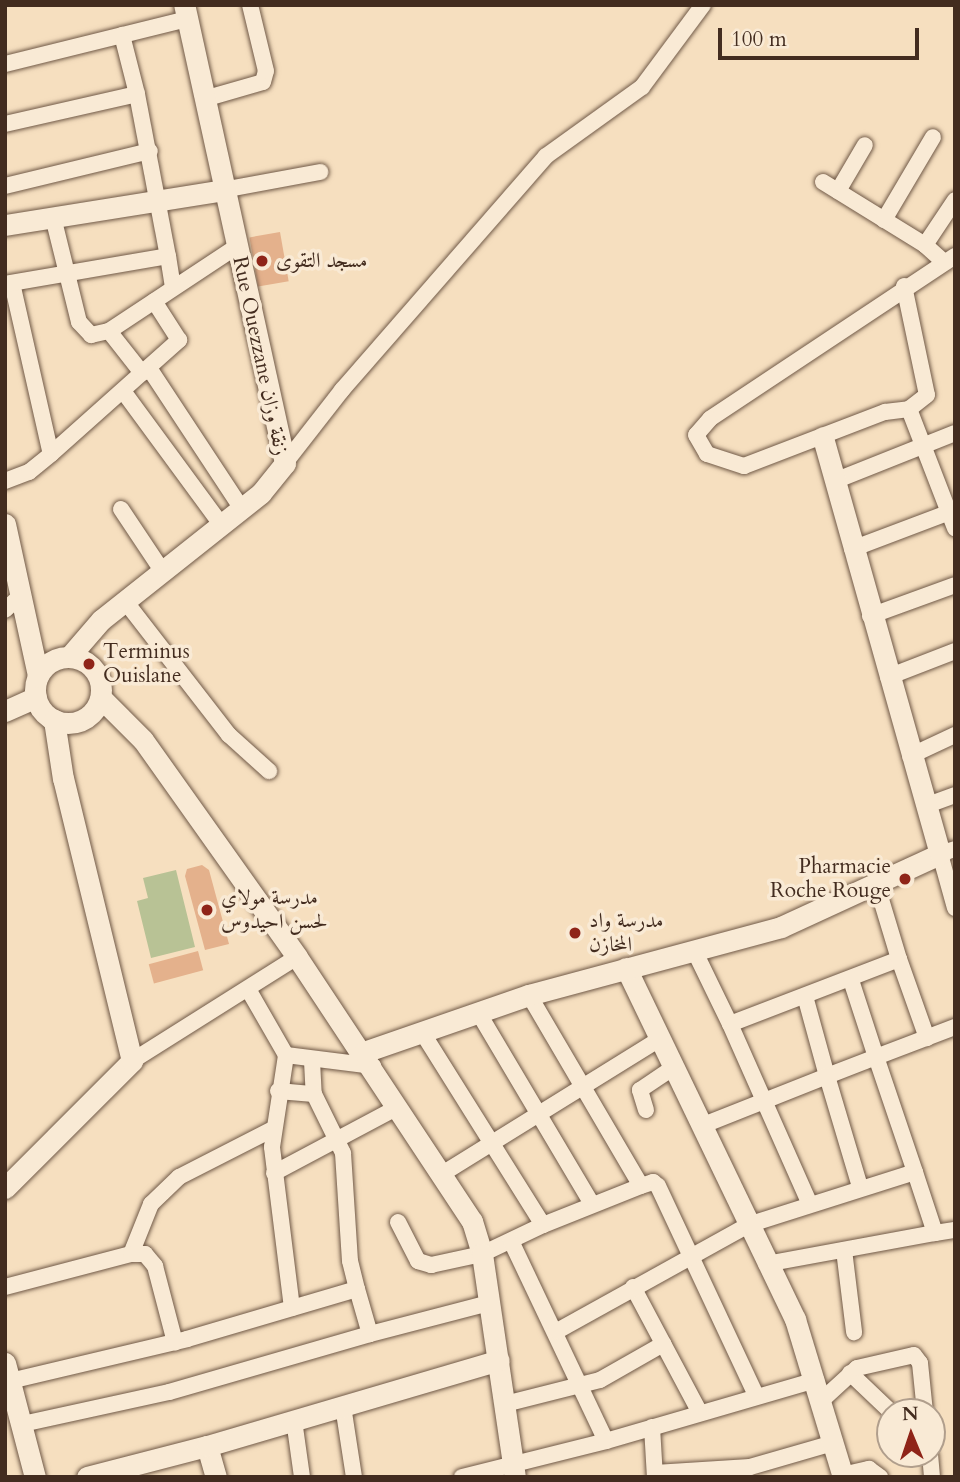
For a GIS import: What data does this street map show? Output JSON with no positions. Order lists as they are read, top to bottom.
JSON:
{
  "streets": {
    "street": ["Rue Ouezzane زنقة وزان"]
  },
  "places": [
    "مسجد التقوى",
    "Terminus Ouislane",
    "Pharmacie Roche Rouge",
    "مدرسة مولاي لحسن احيدوس",
    "مدرسة واد المخازن"
  ],
  "scale_bar": "100 m",
  "north": "top"
}
